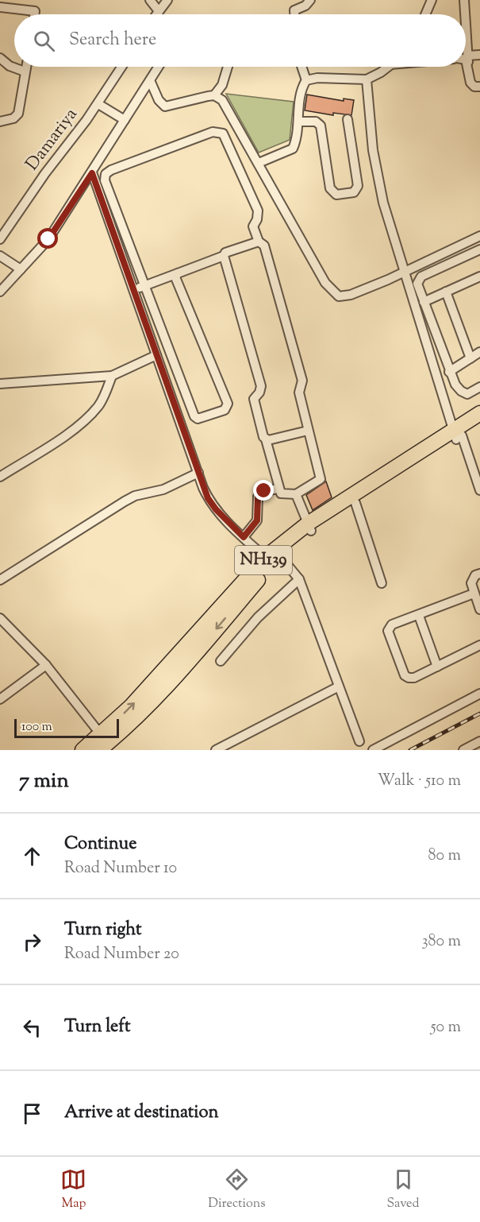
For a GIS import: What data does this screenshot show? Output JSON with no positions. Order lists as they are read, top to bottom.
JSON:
{
  "streets": {
    "highway": ["NH139"],
    "street": ["Damariya"]
  },
  "scale_bar": "100 m",
  "page": {
    "search": "Search here",
    "scale": "100 m",
    "heading": ["7 min", "Walk · 510 m"],
    "list": [
      ["Continue", "Road Number 10", "80 m"],
      ["Turn right", "Road Number 20", "380 m"],
      ["Turn left", "50 m"],
      "Arrive at destination"
    ],
    "nav": ["Map", "Directions", "Saved"]
  }
}
